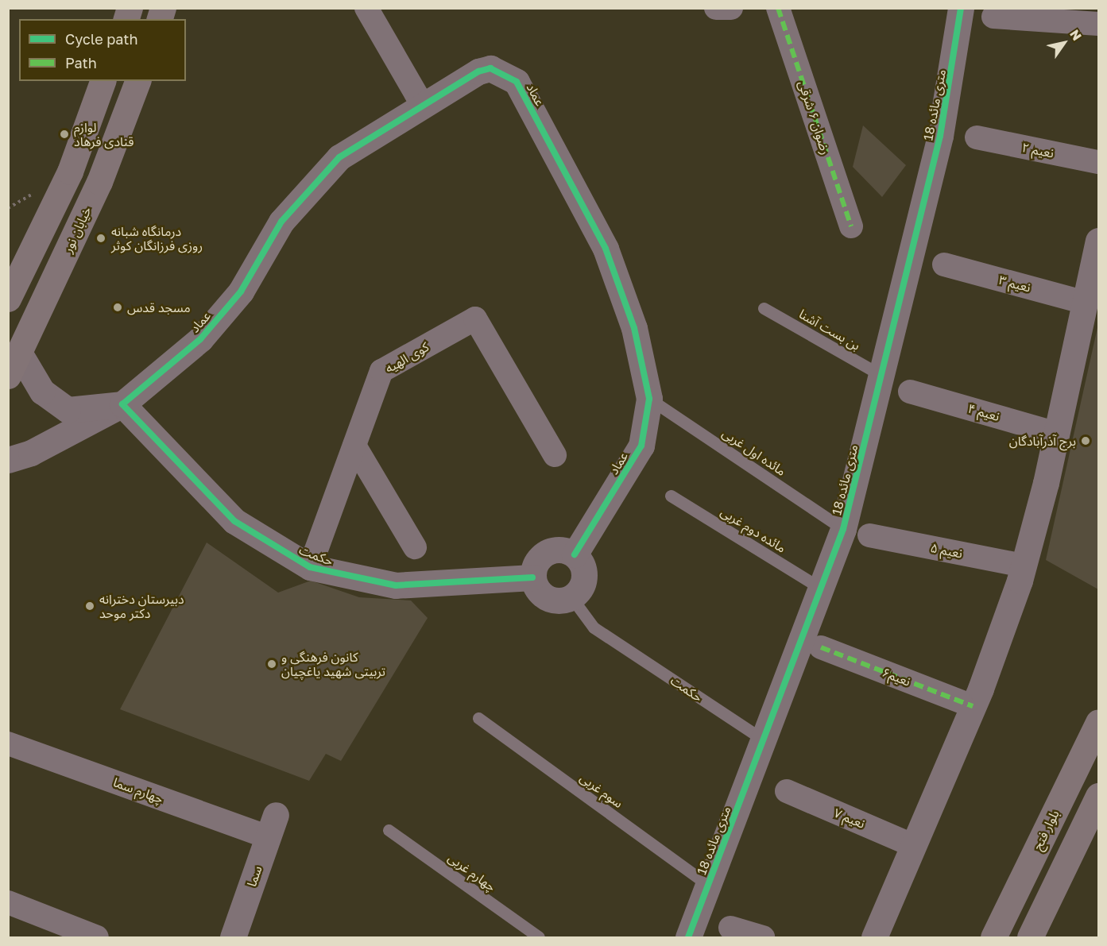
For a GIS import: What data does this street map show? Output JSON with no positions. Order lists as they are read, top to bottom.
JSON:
{
  "streets": {
    "main road": ["خیابان نور", "بلوار فتح"],
    "street": [
      "عماد",
      "18 متری مائده",
      "رضوان ۶ شرقی",
      "نعیم ۲",
      "نعیم ۳",
      "کوی الهیه",
      "نعیم ۴",
      "نعیم ۵",
      "حکمت",
      "نعیم۶",
      "چهارم سما",
      "نعیم ۷",
      "سما"
    ],
    "lane": [
      "بن بست آشنا",
      "مائده اول غربی",
      "مائده دوم غربی",
      "سوم غربی",
      "چهارم غربی"
    ]
  },
  "crossings": [
    ["عماد", "مائده اول غربی"],
    ["عماد", "حکمت"],
    ["18 متری مائده", "بن بست آشنا"],
    ["18 متری مائده", "مائده اول غربی"],
    ["18 متری مائده", "مائده دوم غربی"],
    ["18 متری مائده", "حکمت"],
    ["18 متری مائده", "سوم غربی"],
    ["کوی الهیه", "حکمت"],
    ["چهارم سما", "سما"]
  ],
  "places": [
    "لوازم قنادی فرهاد",
    "درمانگاه شبانه روزی فرزانگان کوثر",
    "مسجد قدس",
    "برج آذرآبادگان",
    "دبیرستان دخترانه دکتر موحد",
    "کانون فرهنگی و تربیتی شهید یاغچیان"
  ],
  "legend": ["Cycle path", "Path"],
  "north": "top right"
}
